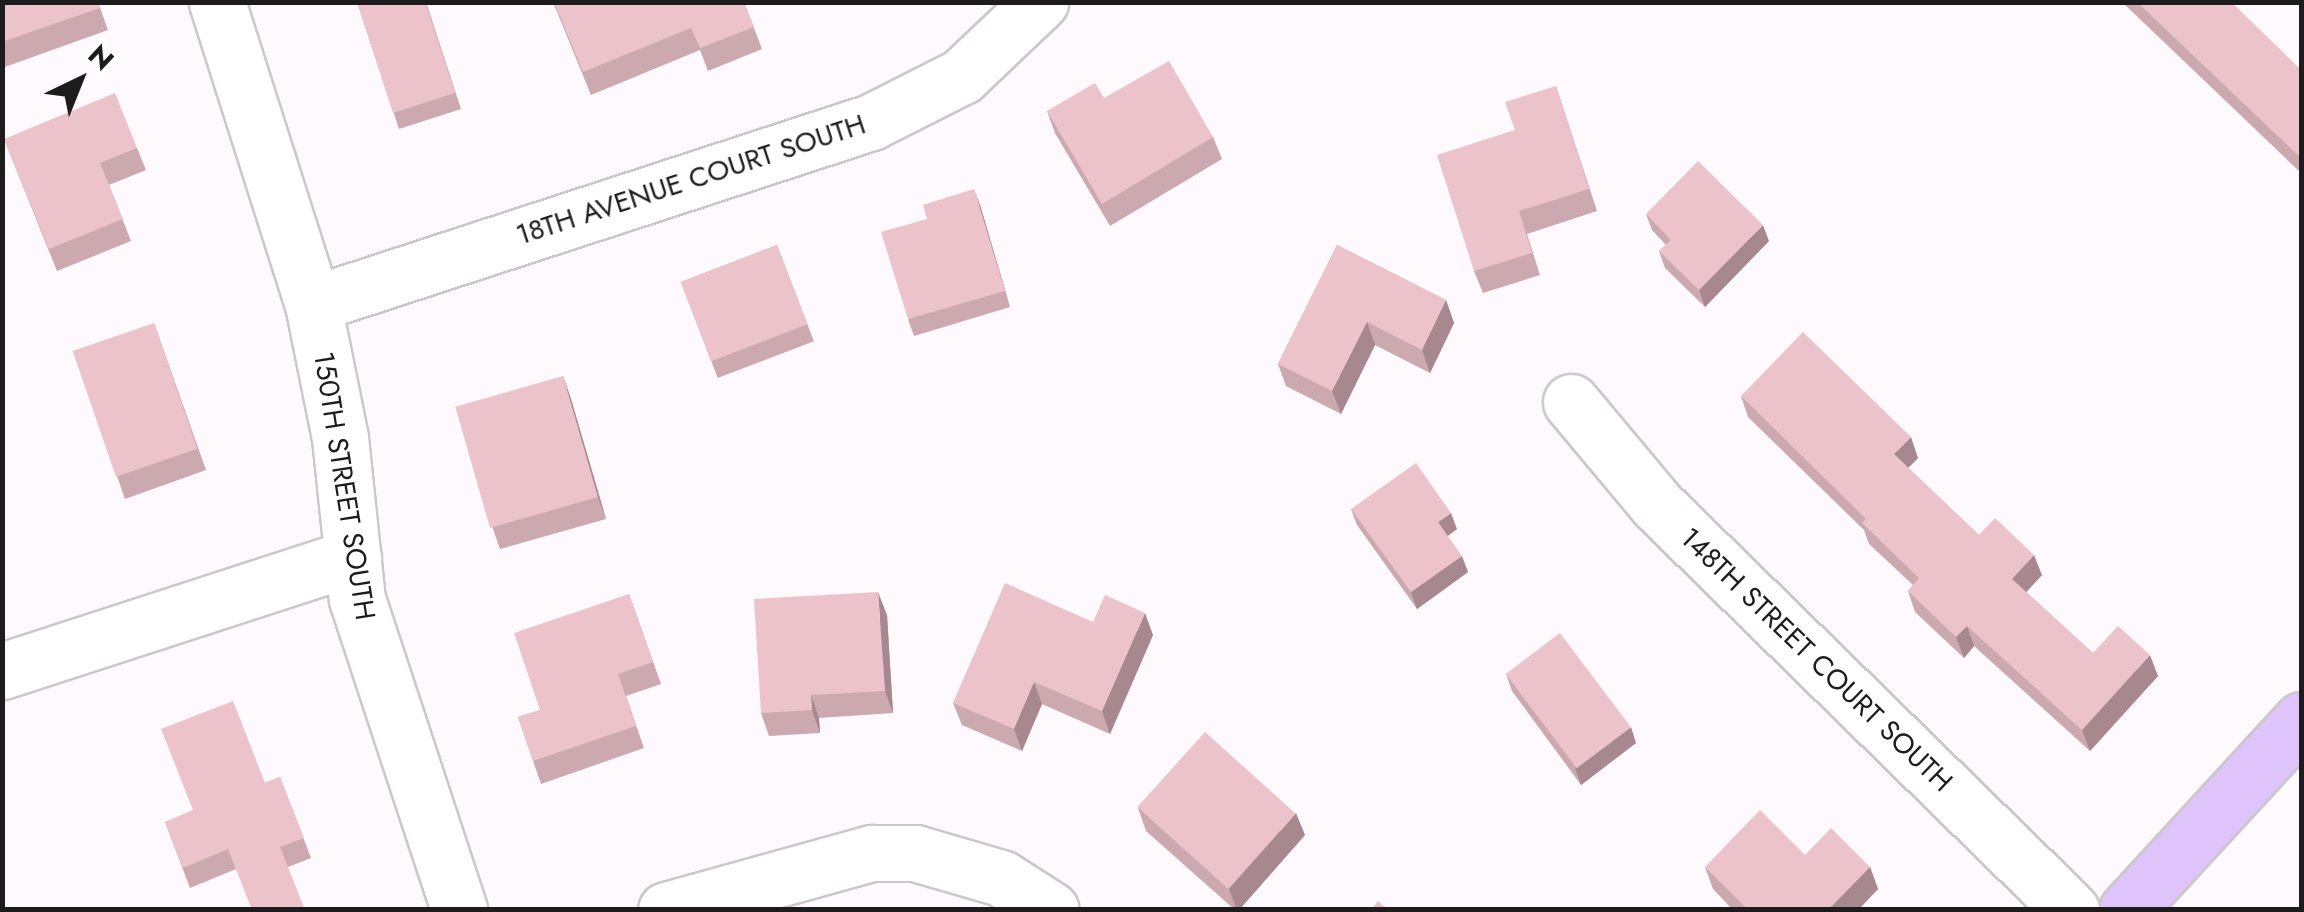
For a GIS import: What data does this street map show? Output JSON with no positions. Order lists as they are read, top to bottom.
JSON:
{
  "streets": {
    "street": ["18TH AVENUE COURT SOUTH", "150TH STREET SOUTH", "148TH STREET COURT SOUTH"]
  },
  "crossings": [
    ["18TH AVENUE COURT SOUTH", "150TH STREET SOUTH"]
  ],
  "north": "top right"
}
